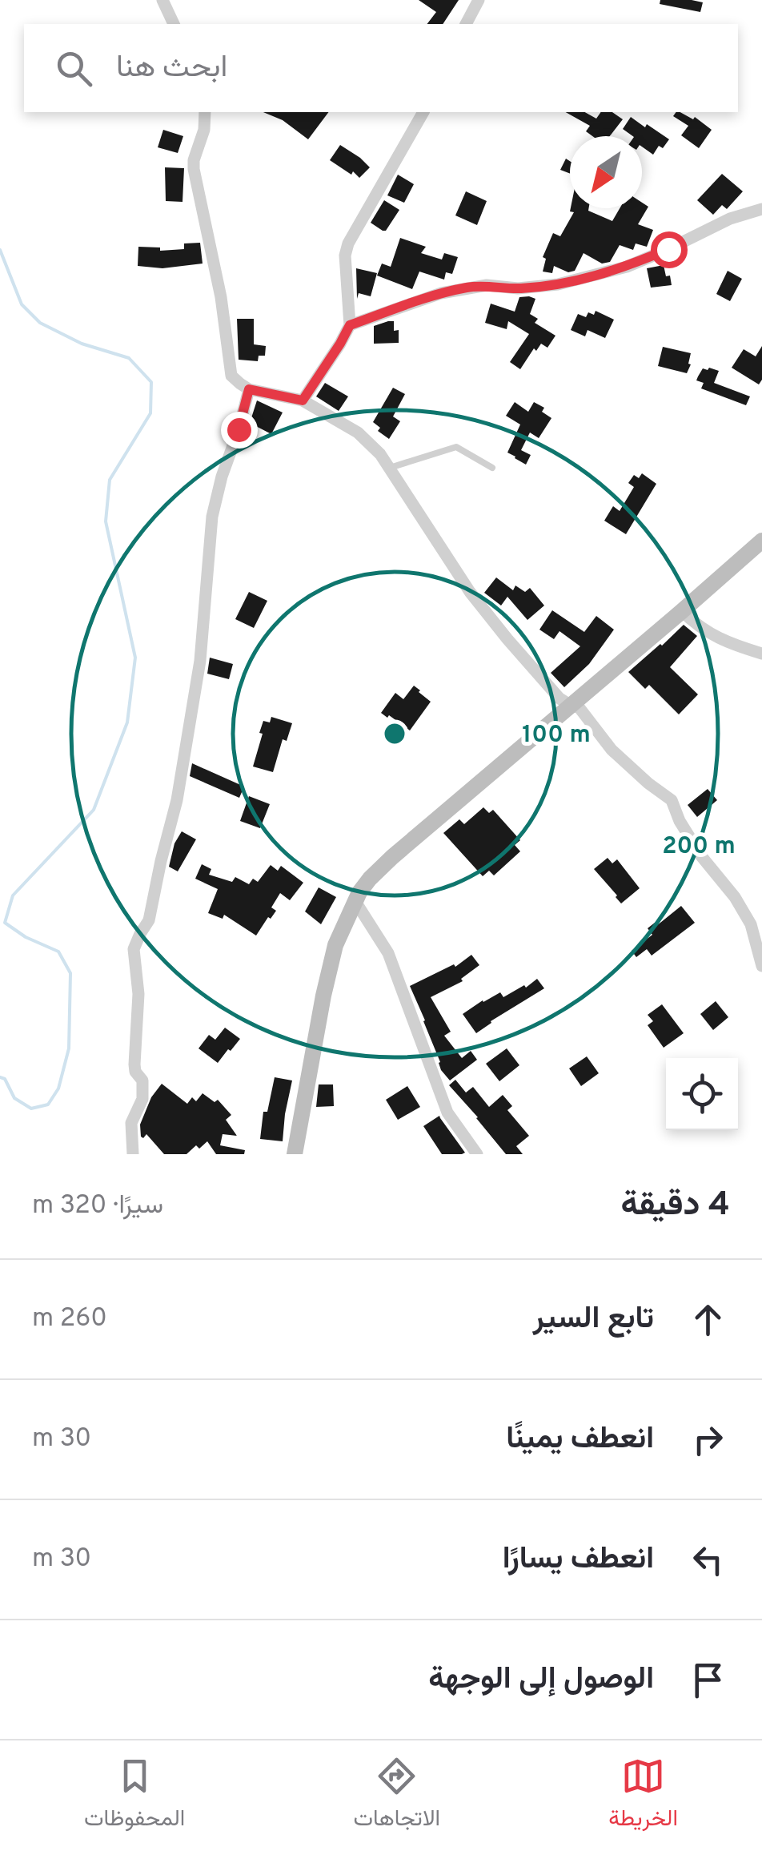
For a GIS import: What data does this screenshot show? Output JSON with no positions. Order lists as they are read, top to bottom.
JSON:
{
  "north": "bottom left",
  "page": {
    "search": "ابحث هنا",
    "heading": ["4 دقيقة", "سيرًا · 320 m"],
    "list": [
      ["تابع السير", "260 m"],
      ["انعطف يمينًا", "30 m"],
      ["انعطف يسارًا", "30 m"],
      "الوصول إلى الوجهة"
    ],
    "nav": ["الخريطة", "الاتجاهات", "المحفوظات"]
  },
  "rings": ["100 m", "200 m"]
}
